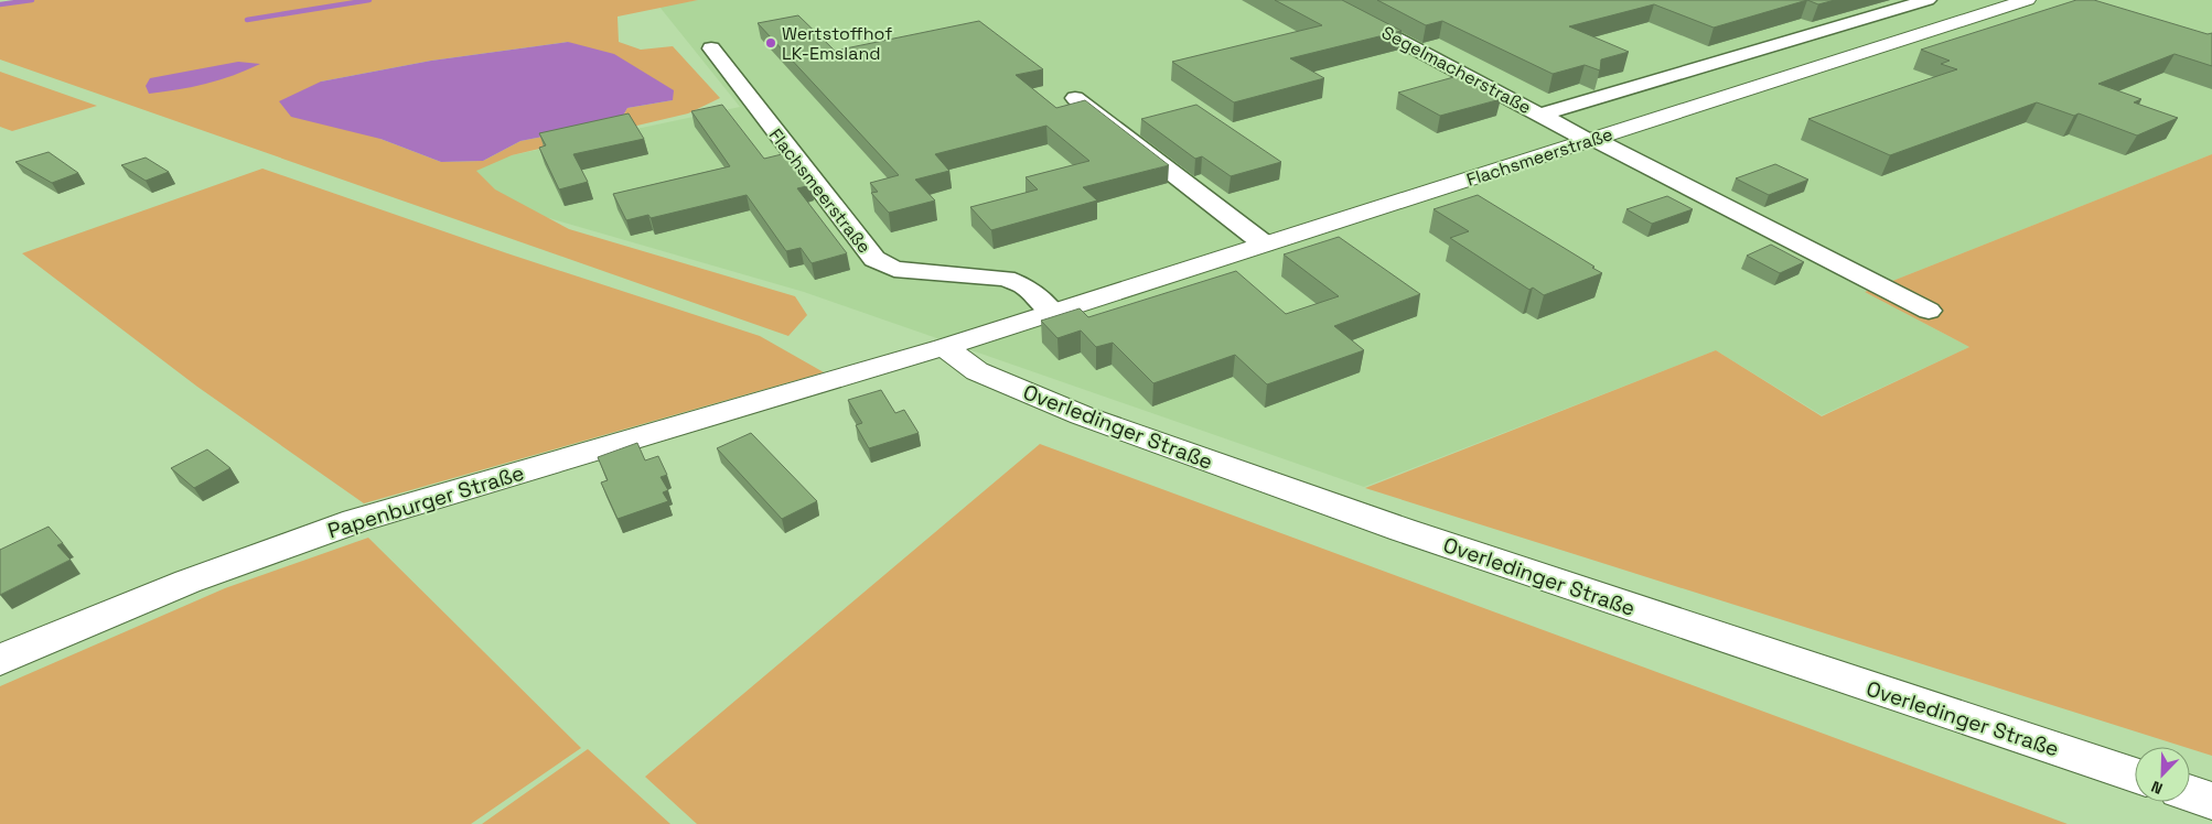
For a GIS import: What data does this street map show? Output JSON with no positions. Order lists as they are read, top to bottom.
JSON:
{
  "streets": {
    "street": [
      "Segelmacherstraße",
      "Flachsmeerstraße",
      "Overledinger Straße",
      "Papenburger Straße"
    ]
  },
  "crossings": [
    ["Segelmacherstraße", "Flachsmeerstraße"],
    ["Flachsmeerstraße", "Overledinger Straße"],
    ["Flachsmeerstraße", "Papenburger Straße"]
  ],
  "places": ["Wertstoffhof LK-Emsland"],
  "north": "bottom left"
}
